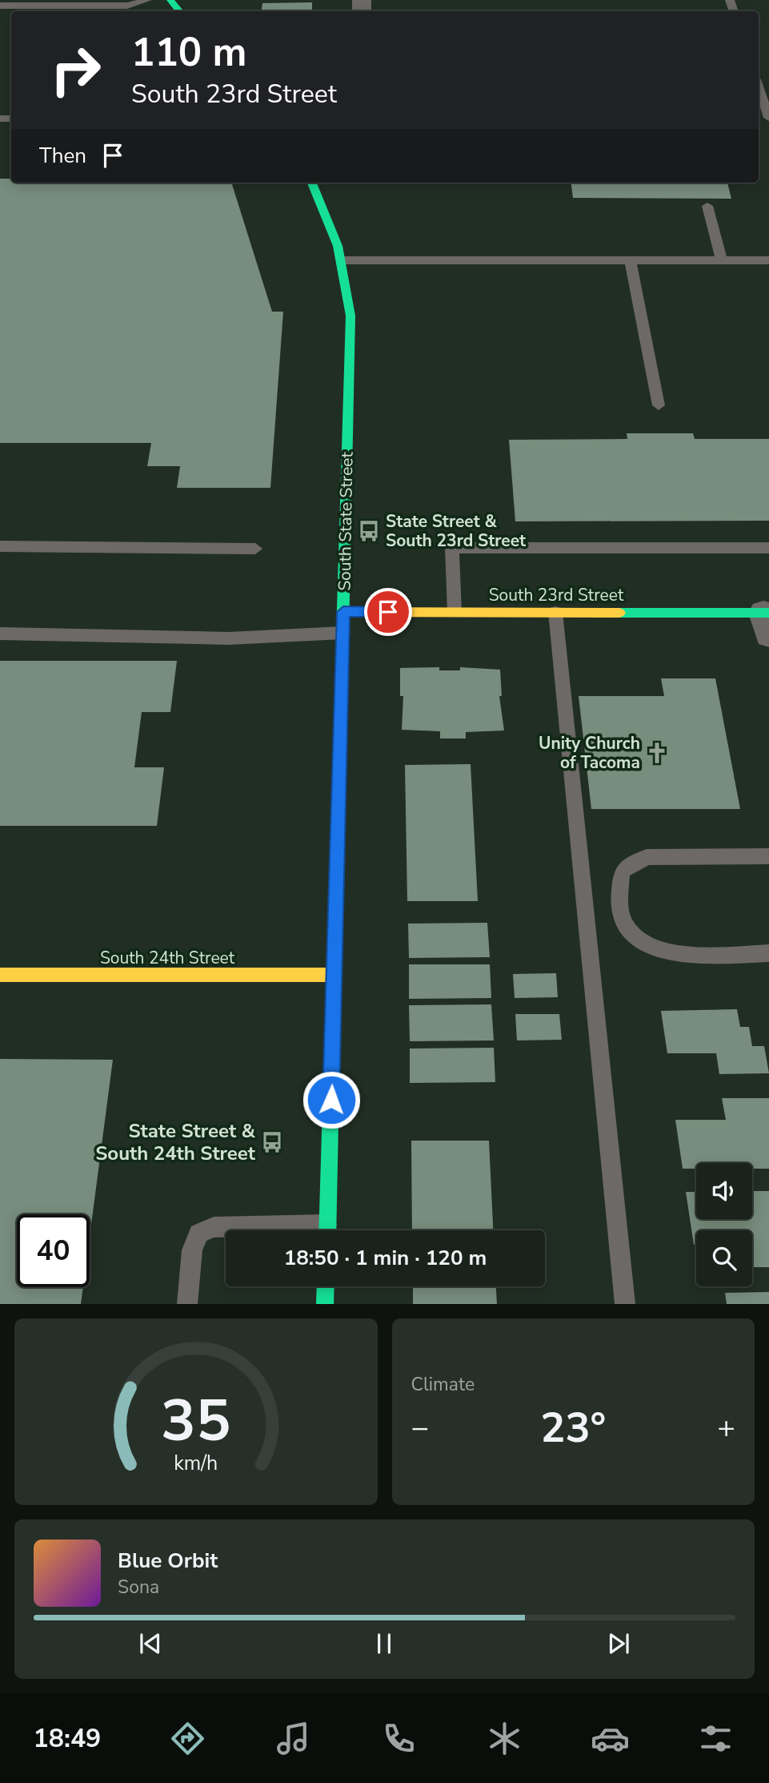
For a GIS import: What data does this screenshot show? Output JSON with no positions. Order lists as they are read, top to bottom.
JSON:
{
  "streets": {
    "street": ["South State Street", "South 23rd Street", "South 24th Street"]
  },
  "crossings": [
    ["South State Street", "South 23rd Street"],
    ["South State Street", "South 24th Street"]
  ],
  "places": {
    "bus stop": ["State Street & South 23rd Street", "State Street & South 24th Street"],
    "church": ["Unity Church of Tacoma"]
  },
  "page": {
    "turn": ["110 m", "South 23rd Street"],
    "then": "Then",
    "limit": "40",
    "trip": "18:50 · 1 min · 120 m",
    "tile": "Climate",
    "heat": ["−", "23°", "+"],
    "song": ["Blue Orbit", "Sona"],
    "tabs": "18:49",
    "gauge": ["35", "km/h"]
  }
}
